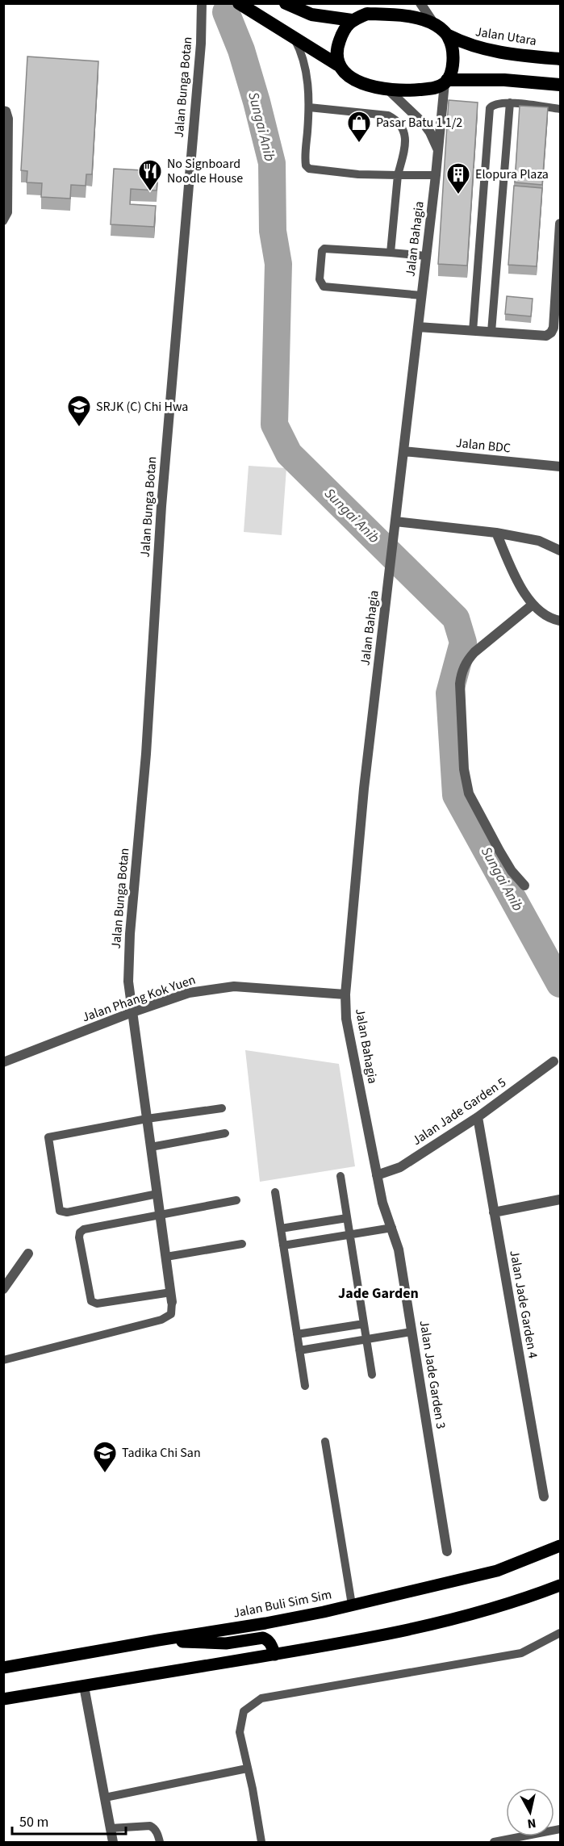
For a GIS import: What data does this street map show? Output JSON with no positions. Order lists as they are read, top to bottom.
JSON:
{
  "streets": {
    "highway": ["Jalan Utara"],
    "main road": ["Jalan Buli Sim Sim"],
    "street": [
      "Jalan Bunga Botan",
      "Jalan Bahagia",
      "Jalan BDC",
      "Jalan Phang Kok Yuen",
      "Jalan Jade Garden 5",
      "Jalan Jade Garden 4",
      "Jalan Jade Garden 3"
    ]
  },
  "crossings": [
    ["Jalan Utara", "Jalan Bahagia"],
    ["Jalan Bunga Botan", "Jalan Phang Kok Yuen"],
    ["Jalan Bahagia", "Jalan BDC"],
    ["Jalan Bahagia", "Jalan Phang Kok Yuen"],
    ["Jalan Bahagia", "Jalan Jade Garden 5"],
    ["Jalan Bahagia", "Jalan Jade Garden 3"],
    ["Jalan Jade Garden 5", "Jalan Jade Garden 4"],
    ["Jalan Jade Garden 5", "Jalan Jade Garden 3"]
  ],
  "districts": ["Jade Garden"],
  "water": ["Sungai Anib"],
  "places": {
    "shop": ["Pasar Batu 1 1/2"],
    "restaurant": ["No Signboard Noodle House"],
    "building": ["Elopura Plaza"],
    "school or university": ["SRJK (C) Chi Hwa", "Tadika Chi San"]
  },
  "scale_bar": "50 m",
  "north": "bottom"
}
